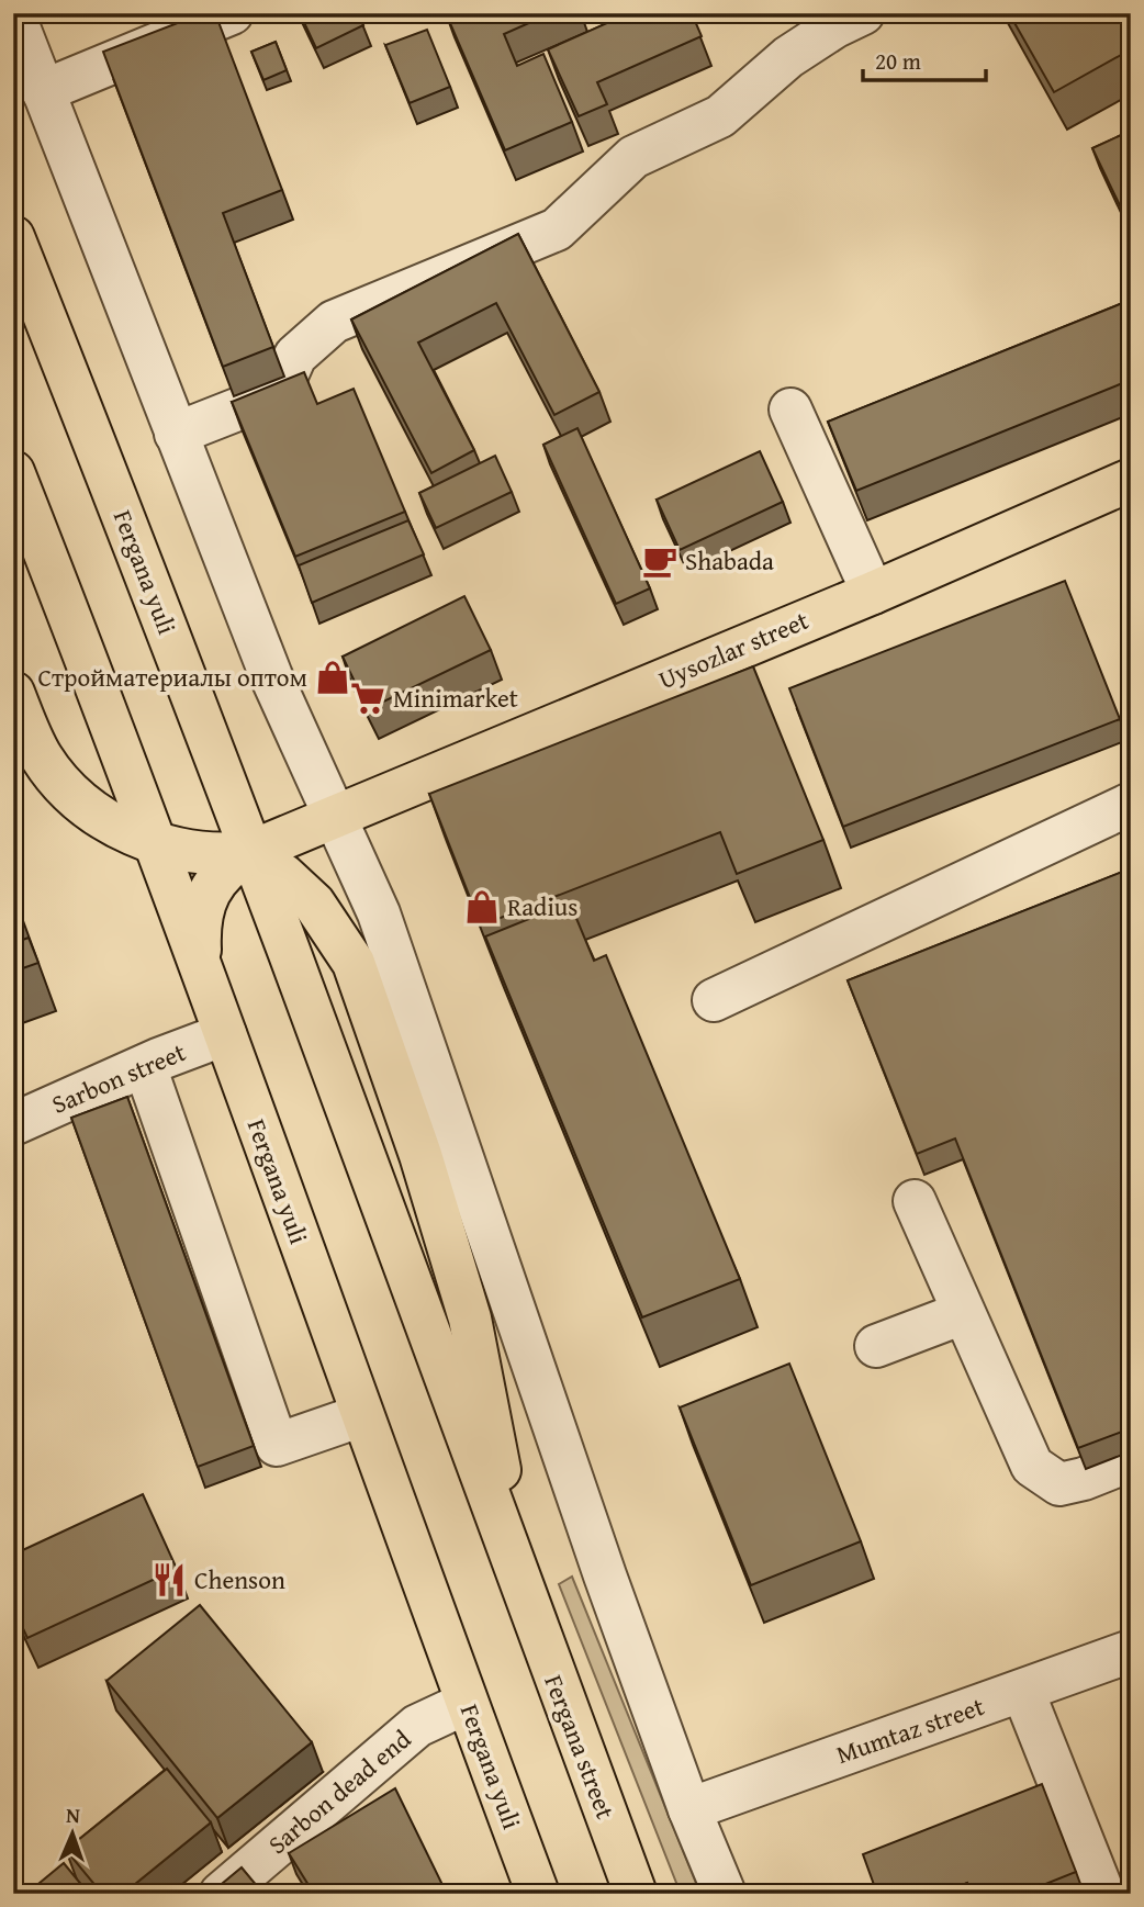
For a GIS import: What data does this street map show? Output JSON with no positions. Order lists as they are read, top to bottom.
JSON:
{
  "streets": {
    "main road": ["Fergana yuli", "Uysozlar street", "Fergana street"],
    "street": ["Sarbon street", "Mumtаz street", "Sarbon dead end"]
  },
  "crossings": [
    ["Fergana yuli", "Uysozlar street"],
    ["Fergana yuli", "Sarbon street"],
    ["Fergana yuli", "Fergana street"],
    ["Fergana yuli", "Sarbon dead end"]
  ],
  "places": {
    "cafe": ["Shabada"],
    "shop": ["Стройматериалы оптом", "Radius"],
    "supermarket": ["Minimarket"],
    "restaurant": ["Chenson"]
  },
  "scale_bar": "20 m",
  "north": "top"
}
